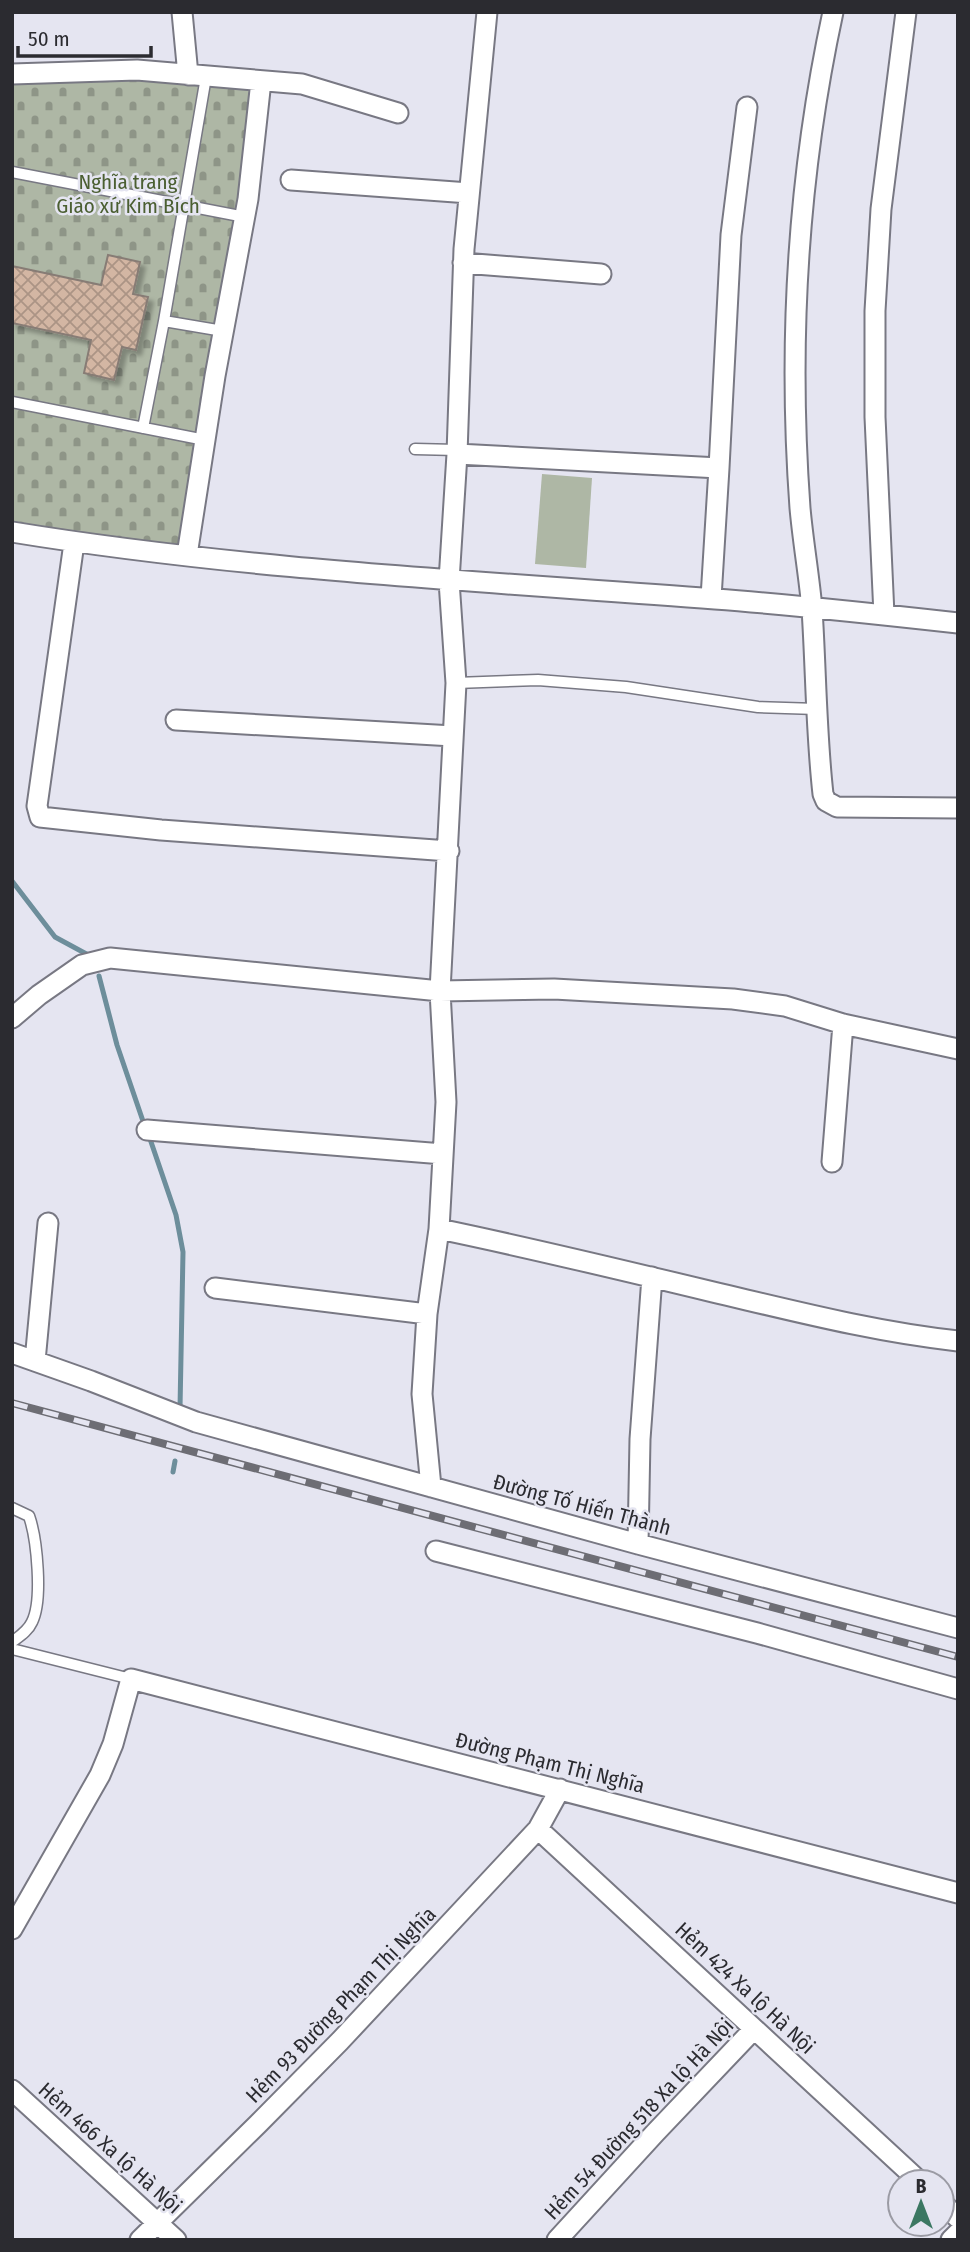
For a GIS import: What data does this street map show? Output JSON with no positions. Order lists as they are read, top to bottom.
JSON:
{
  "streets": {
    "street": [
      "Đường Tố Hiến Thành",
      "Đường Phạm Thị Nghĩa",
      "Hẻm 424 Xa lộ Hà Nội",
      "Hẻm 93 Đường Phạm Thị Nghĩa",
      "Hẻm 54 Đường 518 Xa lộ Hà Nội",
      "Hẻm 466 Xa lộ Hà Nội"
    ]
  },
  "crossings": [
    ["Đường Phạm Thị Nghĩa", "Hẻm 93 Đường Phạm Thị Nghĩa"],
    ["Hẻm 424 Xa lộ Hà Nội", "Hẻm 93 Đường Phạm Thị Nghĩa"],
    ["Hẻm 424 Xa lộ Hà Nội", "Hẻm 54 Đường 518 Xa lộ Hà Nội"],
    ["Hẻm 93 Đường Phạm Thị Nghĩa", "Hẻm 466 Xa lộ Hà Nội"]
  ],
  "parks": ["Nghĩa trang Giáo xứ Kim Bích"],
  "scale_bar": "50 m",
  "north": "top"
}
